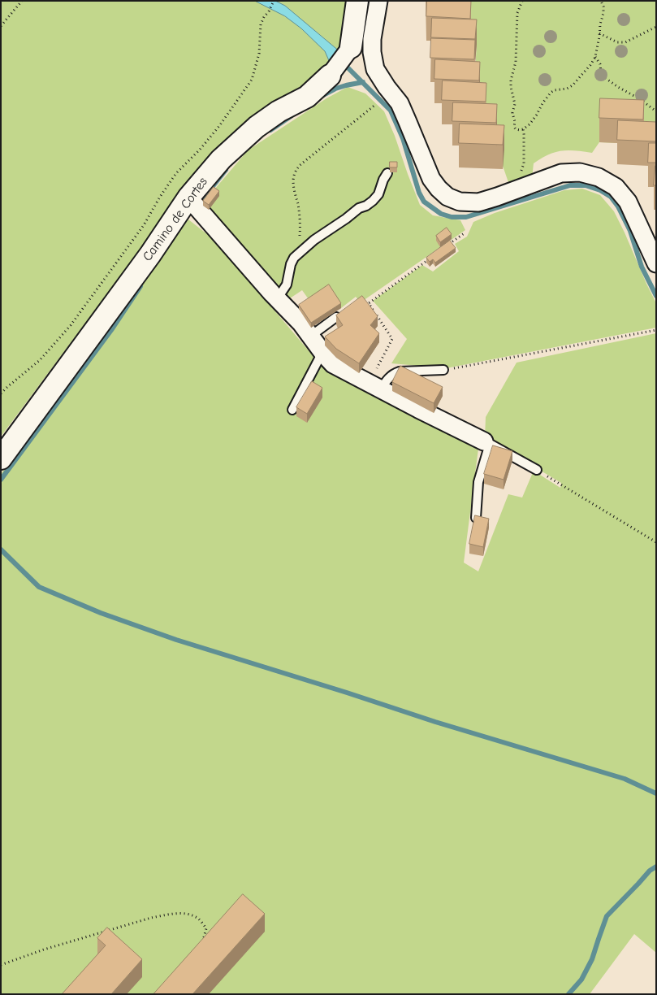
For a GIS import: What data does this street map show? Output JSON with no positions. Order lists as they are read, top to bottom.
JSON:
{
  "streets": {
    "street": ["Camino de Cortes"]
  }
}
